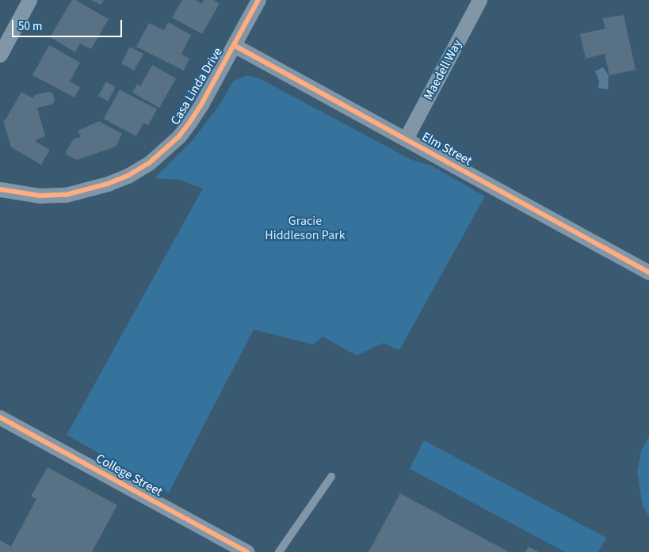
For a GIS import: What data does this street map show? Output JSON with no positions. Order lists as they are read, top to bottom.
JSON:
{
  "streets": {
    "street": [
      "Maedell Way",
      "Casa Linda Drive",
      "Elm Street",
      "College Street"
    ]
  },
  "crossings": [
    ["Maedell Way", "Elm Street"],
    ["Casa Linda Drive", "Elm Street"]
  ],
  "parks": ["Gracie Hiddleson Park"],
  "scale_bar": "50 m"
}
